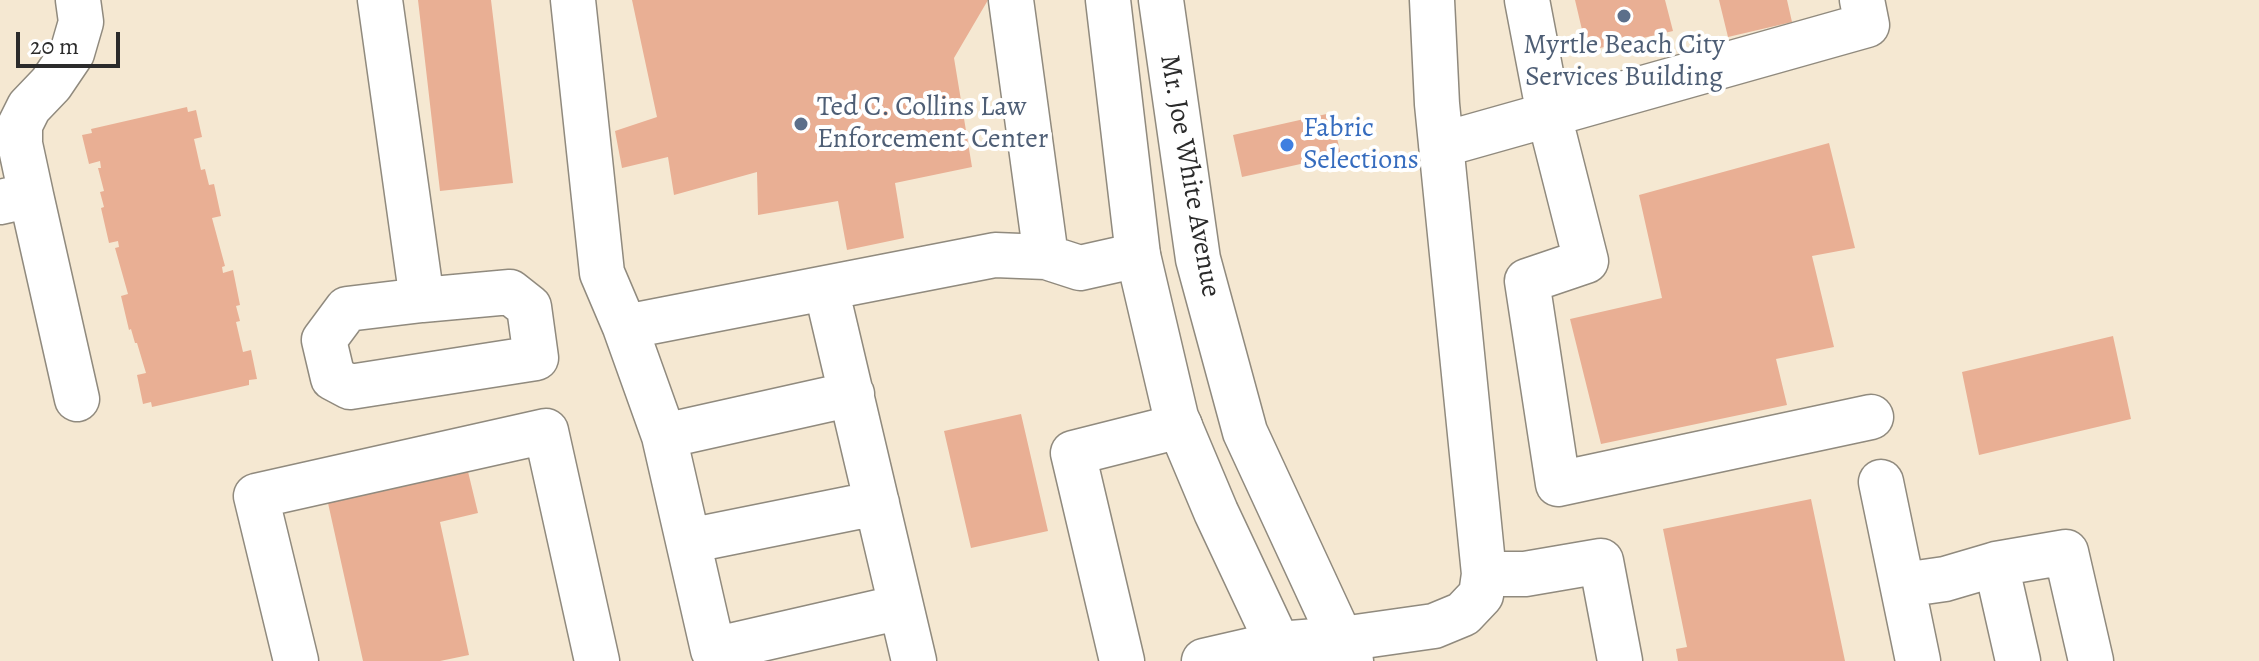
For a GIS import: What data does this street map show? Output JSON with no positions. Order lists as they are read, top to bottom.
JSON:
{
  "streets": {
    "main road": ["Mr. Joe White Avenue"]
  },
  "places": ["Myrtle Beach City Services Building", "Ted C. Collins Law Enforcement Center", "Fabric Selections"],
  "scale_bar": "20 m"
}
